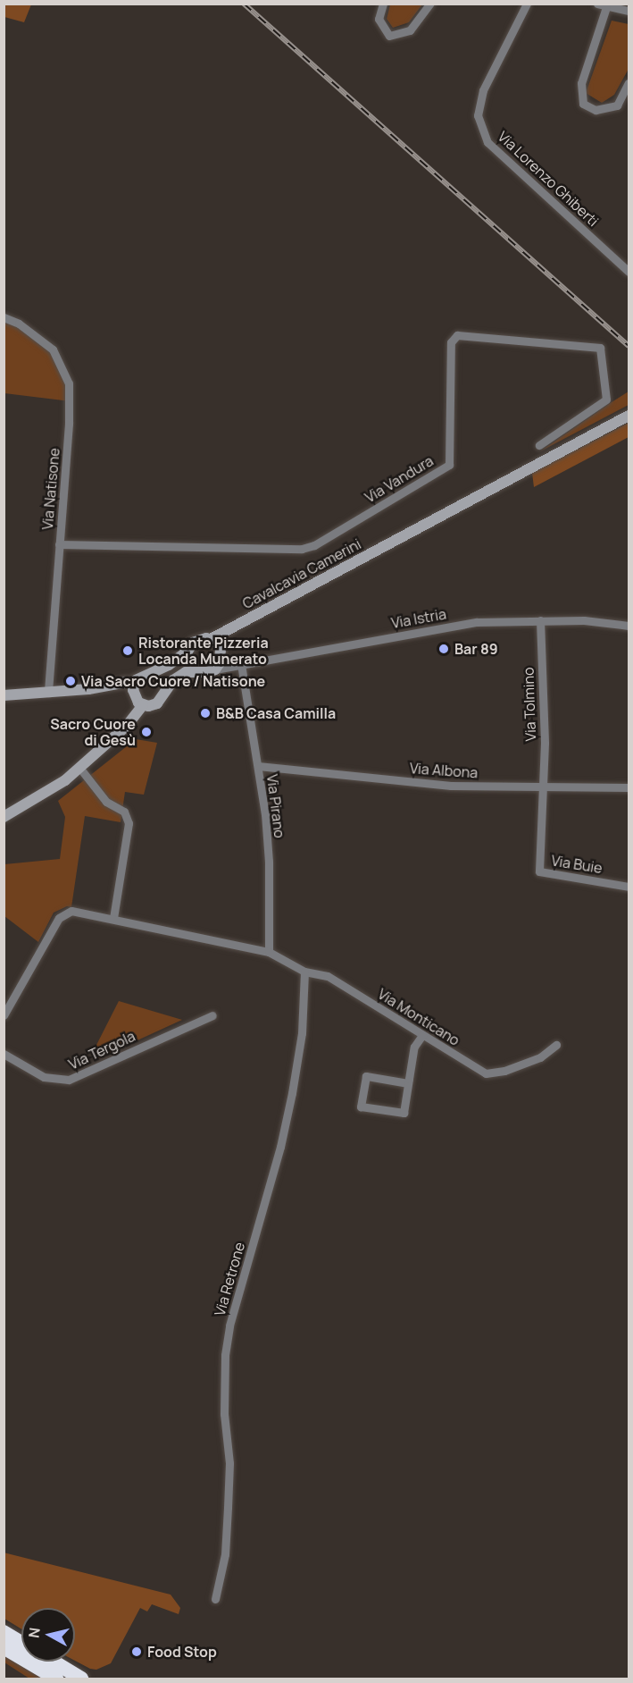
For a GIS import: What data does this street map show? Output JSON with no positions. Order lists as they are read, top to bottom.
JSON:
{
  "streets": {
    "main road": ["Cavalcavia Camerini"],
    "street": [
      "Via Lorenzo Ghiberti",
      "Via Vandura",
      "Via Natisone",
      "Via Istria",
      "Via Tolmino",
      "Via Albona",
      "Via Pirano",
      "Via Buie",
      "Via Monticano",
      "Via Tergola",
      "Via Retrone"
    ]
  },
  "crossings": [
    ["Via Vandura", "Via Natisone"],
    ["Cavalcavia Camerini", "Via Istria"],
    ["Via Istria", "Via Tolmino"],
    ["Via Istria", "Via Pirano"],
    ["Via Tolmino", "Via Albona"],
    ["Via Tolmino", "Via Buie"],
    ["Via Albona", "Via Pirano"],
    ["Via Albona", "Via Buie"],
    ["Via Pirano", "Via Monticano"],
    ["Via Monticano", "Via Retrone"]
  ],
  "places": [
    "Bar 89",
    "Ristorante Pizzeria Locanda Munerato",
    "Via Sacro Cuore / Natisone",
    "B&B Casa Camilla",
    "Sacro Cuore di Gesù",
    "Food Stop"
  ],
  "north": "left"
}
